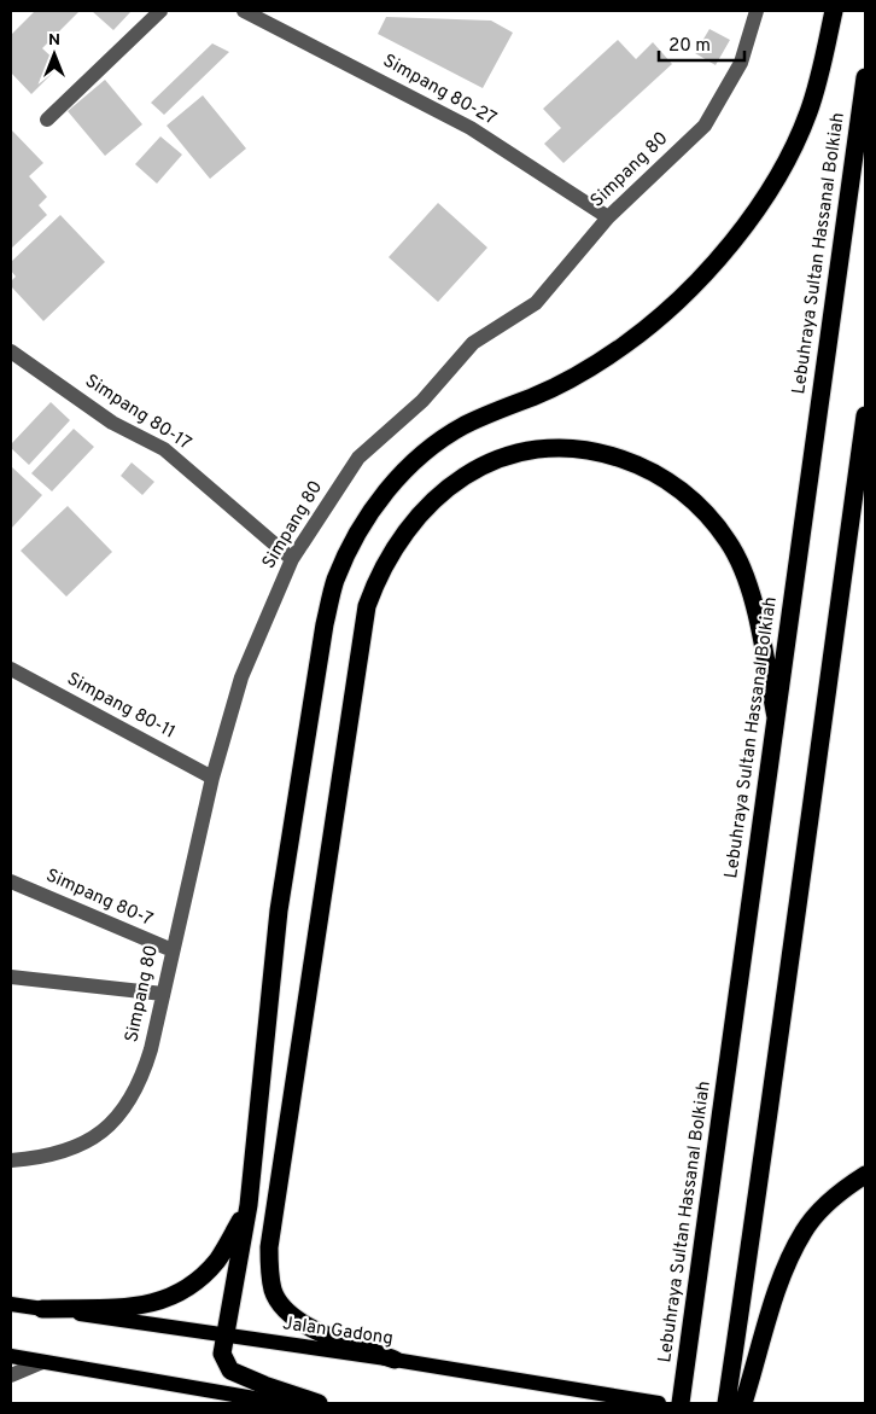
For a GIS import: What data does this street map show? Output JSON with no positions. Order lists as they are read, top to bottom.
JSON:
{
  "streets": {
    "highway": ["Lebuhraya Sultan Hassanal Bolkiah"],
    "main road": ["Jalan Gadong"],
    "street": [
      "Simpang 80-27",
      "Simpang 80",
      "Simpang 80-17",
      "Simpang 80-11",
      "Simpang 80-7"
    ]
  },
  "crossings": [
    ["Simpang 80-27", "Simpang 80"],
    ["Simpang 80", "Simpang 80-17"],
    ["Simpang 80", "Simpang 80-11"],
    ["Simpang 80", "Simpang 80-7"]
  ],
  "scale_bar": "20 m",
  "north": "top"
}
